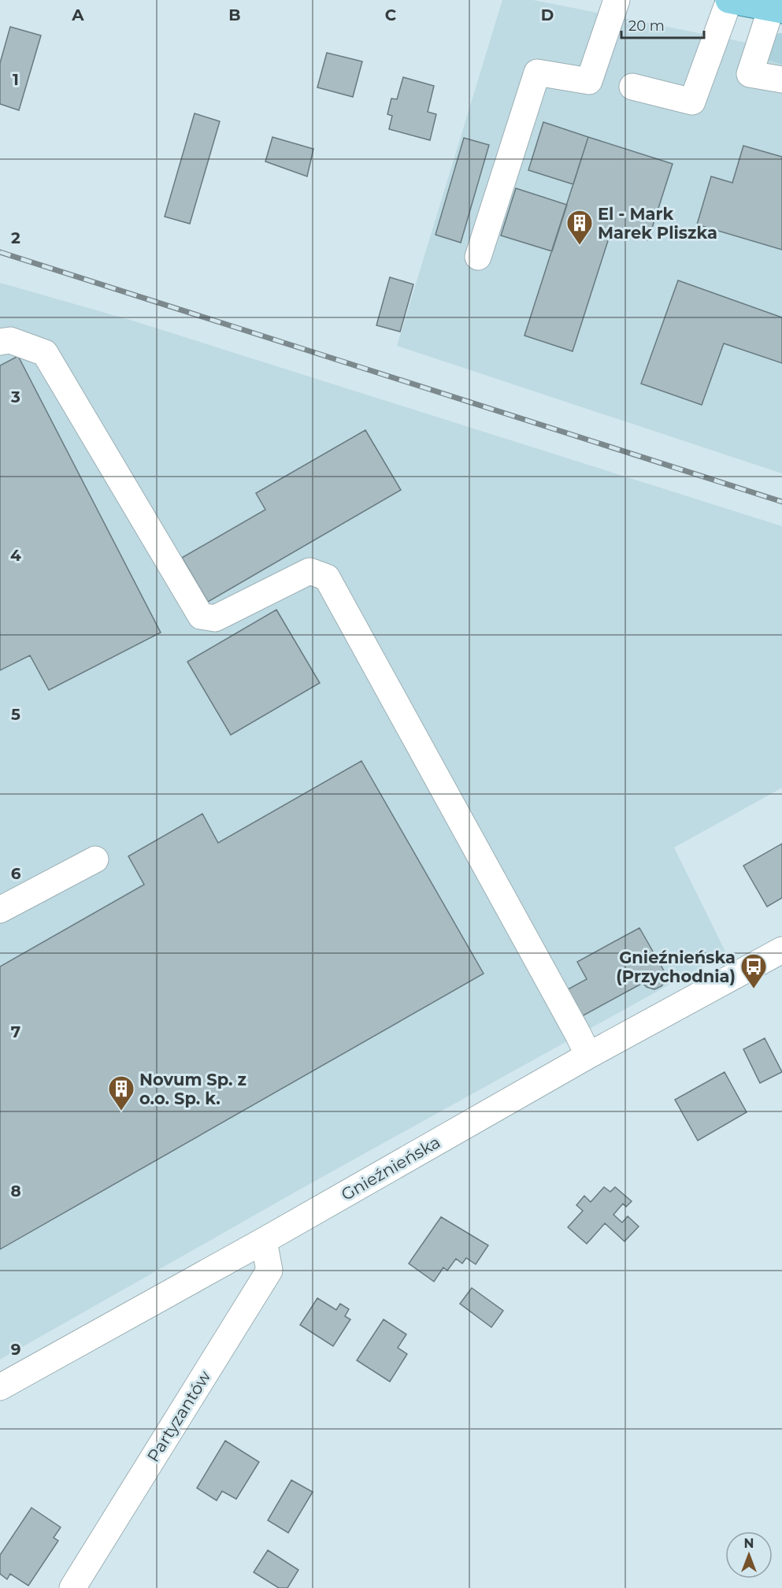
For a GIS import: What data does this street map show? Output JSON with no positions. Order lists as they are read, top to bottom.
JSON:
{
  "streets": {
    "street": ["Gnieźnieńska", "Partyzantów"]
  },
  "crossings": [
    ["Gnieźnieńska", "Partyzantów"]
  ],
  "places": {
    "building": ["El - Mark Marek Pliszka", "Novum Sp. z o.o. Sp. k."],
    "bus stop": ["Gnieźnieńska (Przychodnia)"]
  },
  "scale_bar": "20 m",
  "north": "top",
  "grid": {
    "columns": [
      "A",
      "B",
      "C",
      "D"
    ],
    "rows": [
      "1",
      "2",
      "3",
      "4",
      "5",
      "6",
      "7",
      "8",
      "9"
    ]
  }
}
